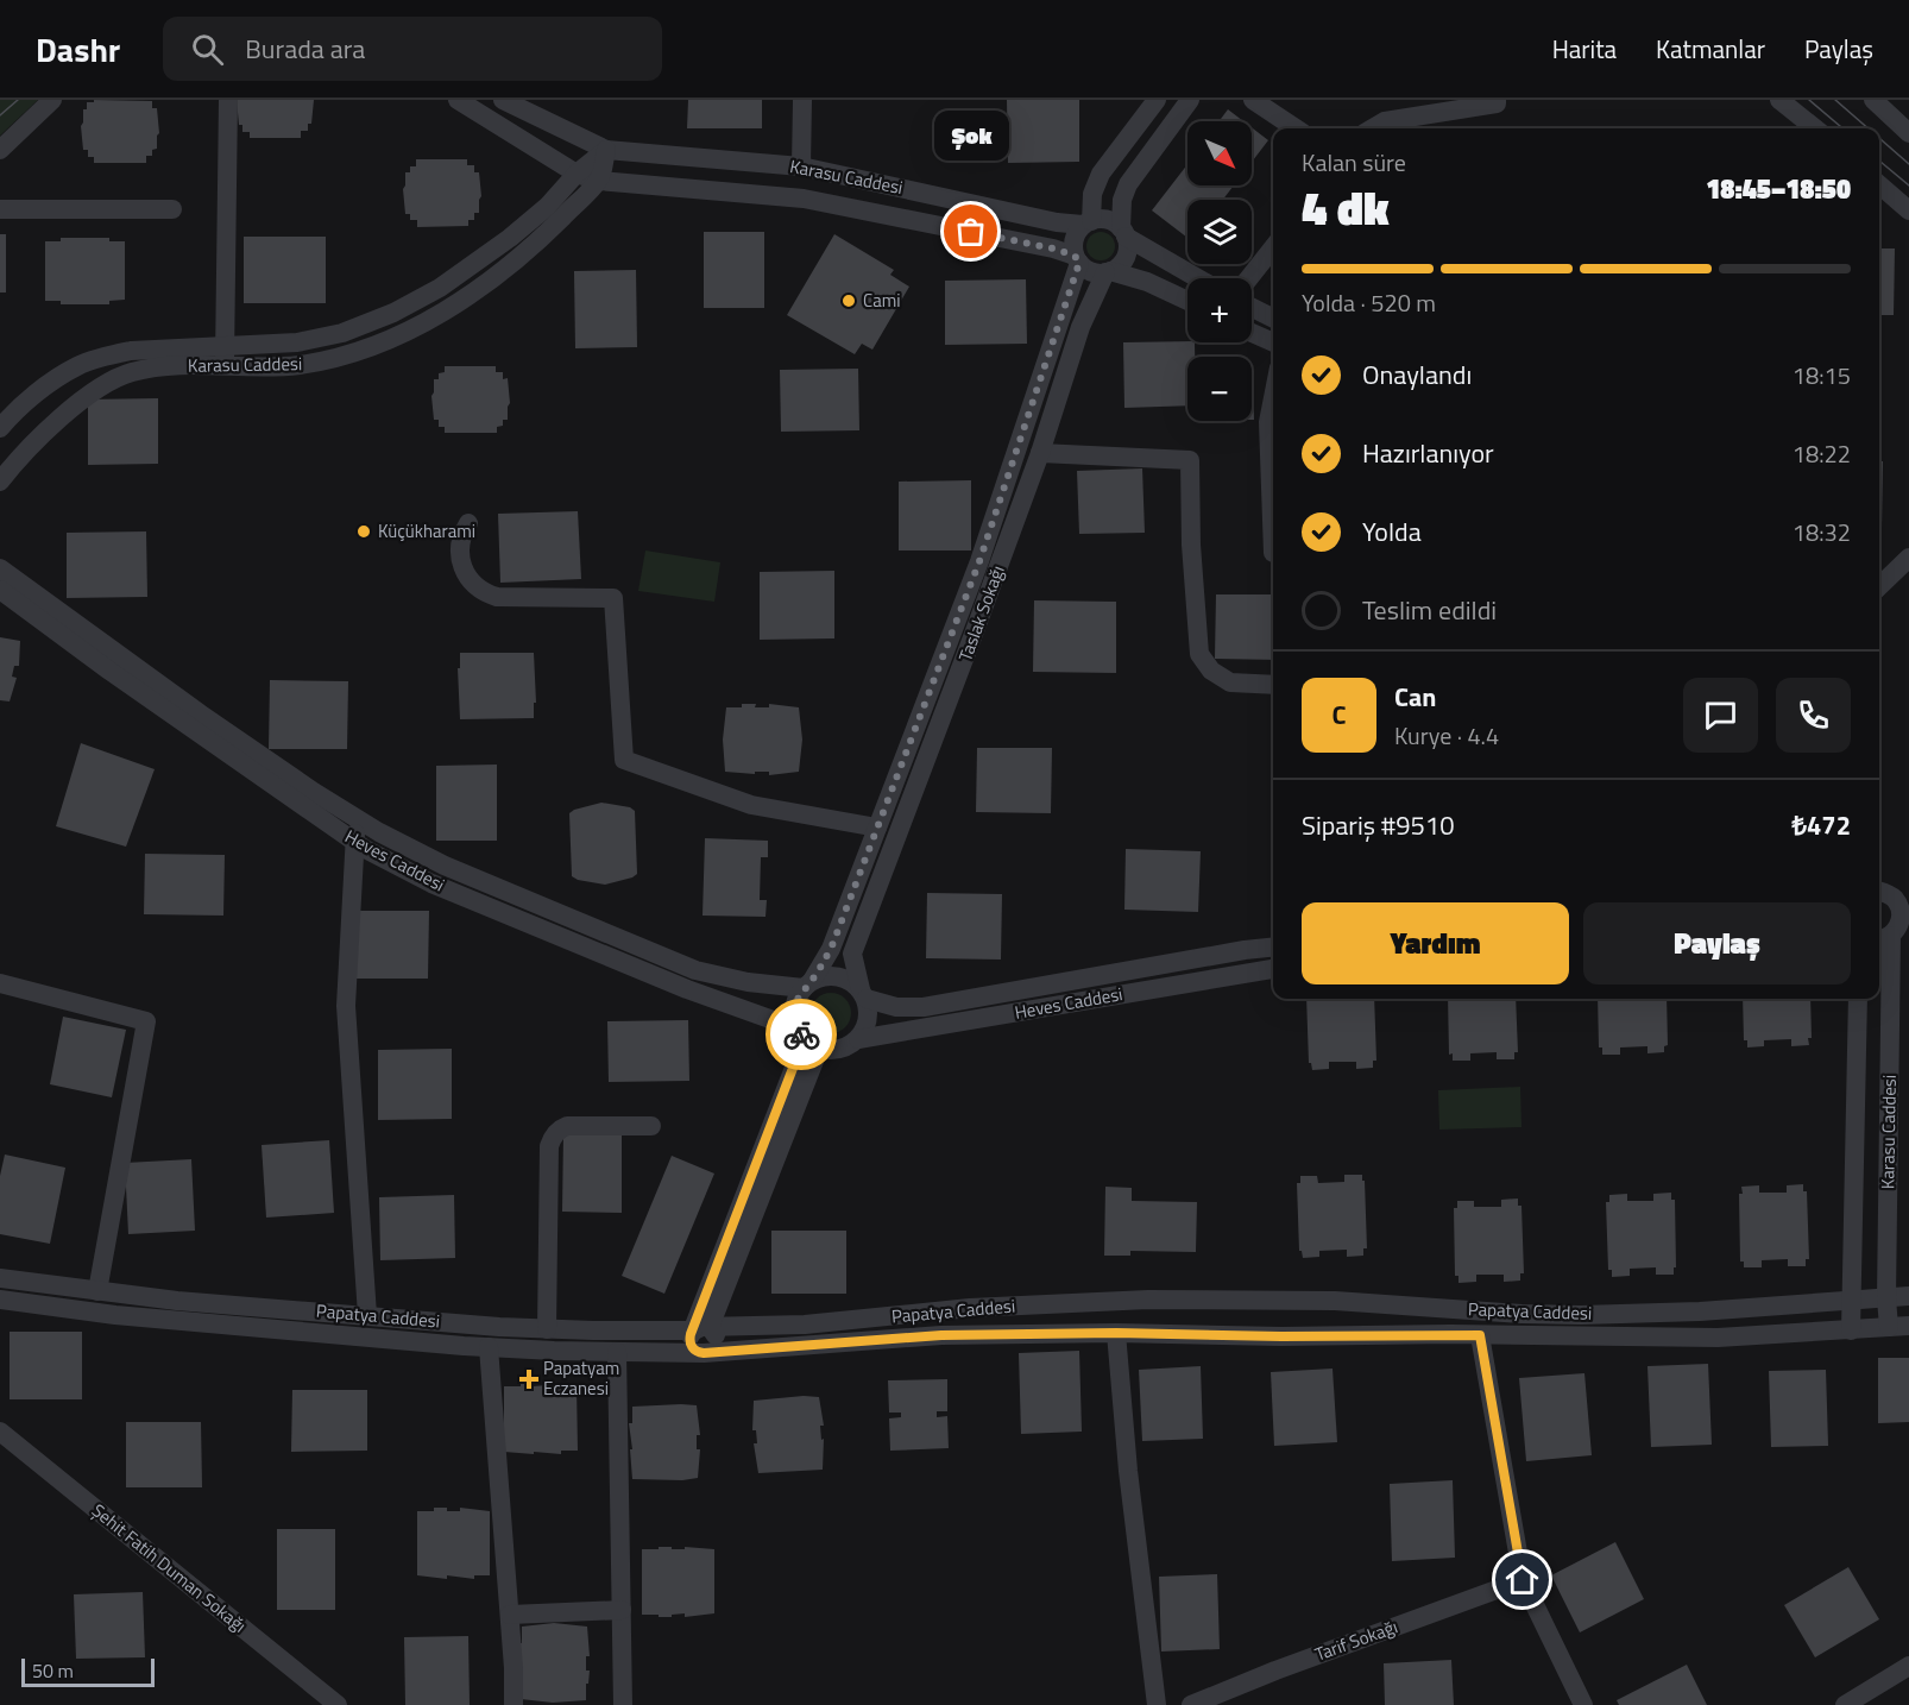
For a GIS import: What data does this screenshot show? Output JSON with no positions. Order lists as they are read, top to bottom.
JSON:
{
  "streets": {
    "street": [
      "Karasu Caddesi",
      "Taslak Sokağı",
      "Heves Caddesi",
      "Papatya Caddesi",
      "Şehit Fatih Duman Sokağı",
      "Tarif Sokağı"
    ]
  },
  "crossings": [
    ["Karasu Caddesi", "Taslak Sokağı"],
    ["Karasu Caddesi", "Papatya Caddesi"],
    ["Taslak Sokağı", "Heves Caddesi"]
  ],
  "places": {
    "other": ["Şok", "Cami", "Küçükharami"],
    "health": ["Papatyam Eczanesi"]
  },
  "scale_bar": "50 m",
  "north": "bottom right",
  "page": {
    "header": "Dashr",
    "search": "Burada ara",
    "nav": ["Harita", "Katmanlar", "Paylaş"],
    "bubble": "Şok",
    "map_buttons": ["+", "−"],
    "heading": ["4 dk", "Kalan süre", "18:45–18:50"],
    "panel": [
      "Can",
      "Kurye · 4.4",
      "Sipariş #9510",
      "₺472"
    ],
    "bar": "Yolda · 520 m",
    "list": [
      ["Onaylandı", "18:15"],
      ["Hazırlanıyor", "18:22"],
      ["Yolda", "18:32"],
      "Teslim edildi"
    ],
    "round": "C",
    "buttons": ["Yardım", "Paylaş"],
    "scale": "50 m"
  }
}
